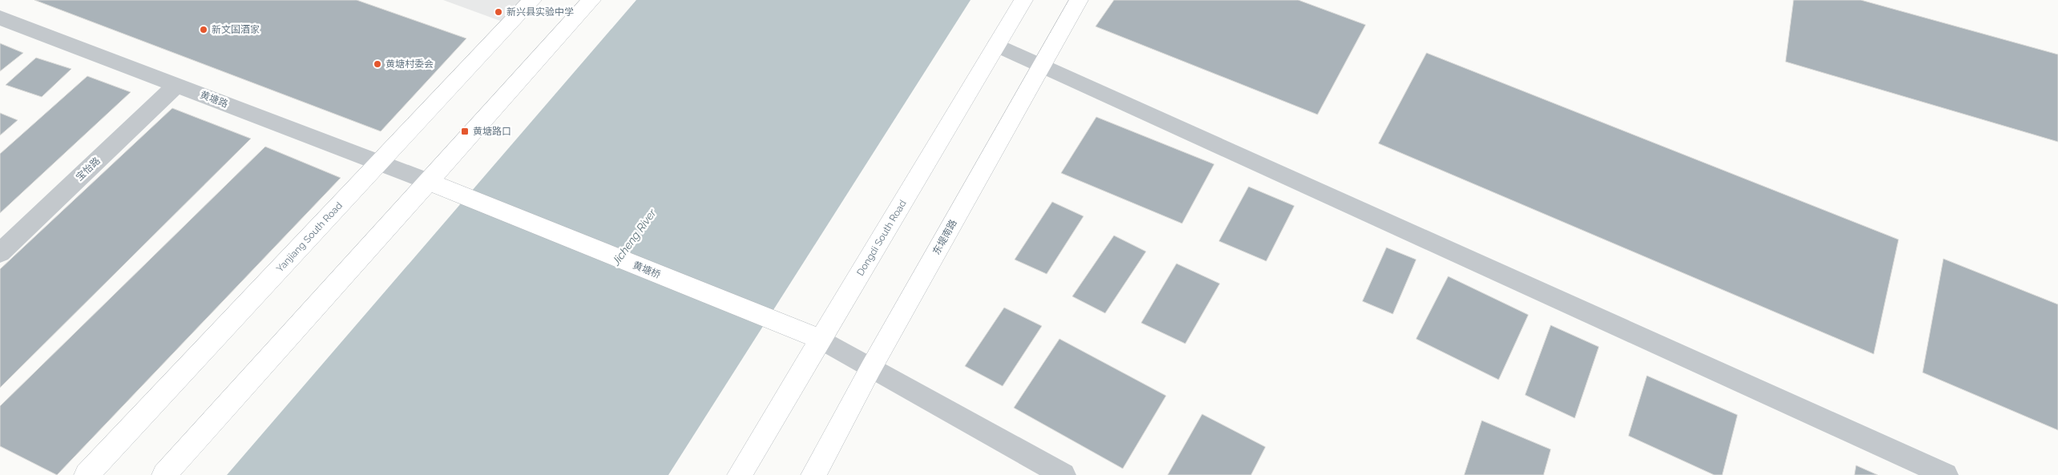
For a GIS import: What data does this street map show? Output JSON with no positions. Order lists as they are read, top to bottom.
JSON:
{
  "streets": {
    "main road": [
      "Yanjiang South Road",
      "东堤南路",
      "Dongdi South Road",
      "黄塘桥"
    ],
    "street": ["黄塘路", "宝怡路"]
  },
  "crossings": [
    ["黄塘路", "宝怡路"],
    ["黄塘路", "Yanjiang South Road"],
    ["黄塘路", "黄塘桥"],
    ["Dongdi South Road", "黄塘桥"]
  ],
  "water": ["Jicheng River"],
  "places": {
    "other": ["新兴县实验中学", "新文国酒家", "黄塘村委会"],
    "transit": ["黄塘路口"]
  }
}
